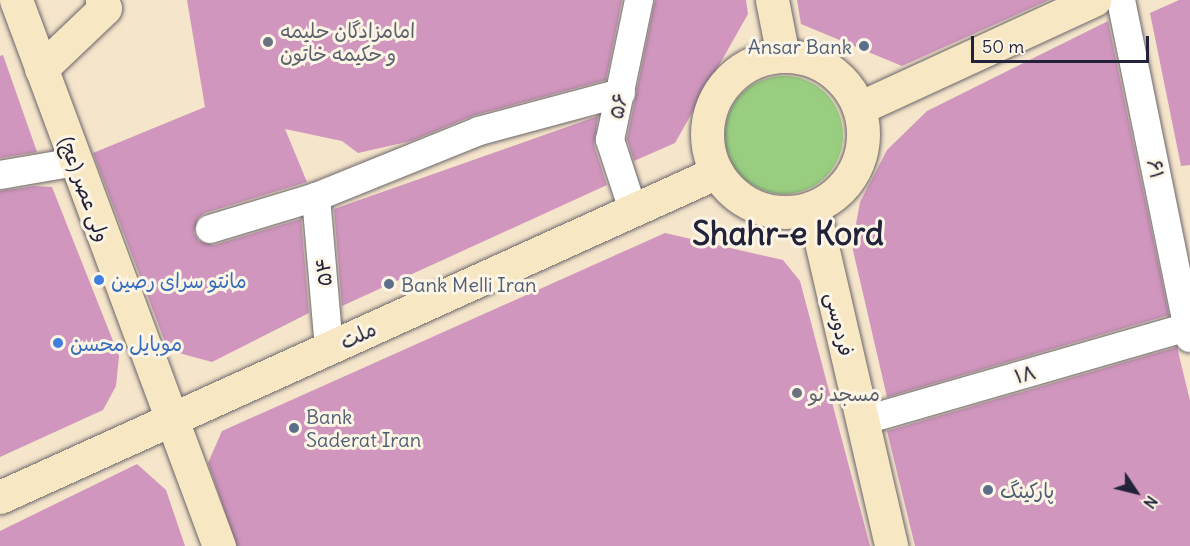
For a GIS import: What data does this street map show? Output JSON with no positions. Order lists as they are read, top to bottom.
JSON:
{
  "streets": {
    "main road": ["ولی عصر (عج)", "فردوسی", "ملت"],
    "street": [
      "۵۶",
      "۶۱",
      "۵۴",
      "۱۸"
    ]
  },
  "crossings": [
    ["۵۶", "ملت"],
    ["۶۱", "۱۸"],
    ["ولی عصر (عج)", "ملت"],
    ["۵۴", "ملت"],
    ["فردوسی", "ملت"],
    ["فردوسی", "۱۸"]
  ],
  "districts": ["Shahr-e Kord"],
  "places": [
    "امامزادگان حلیمه و حکیمه خاتون",
    "Ansar Bank",
    "مانتو سرای رصین",
    "Bank Melli Iran",
    "موبایل محسن",
    "مسجد نو",
    "Bank Saderat Iran",
    "پارکینگ"
  ],
  "scale_bar": "50 m",
  "north": "bottom right"
}
